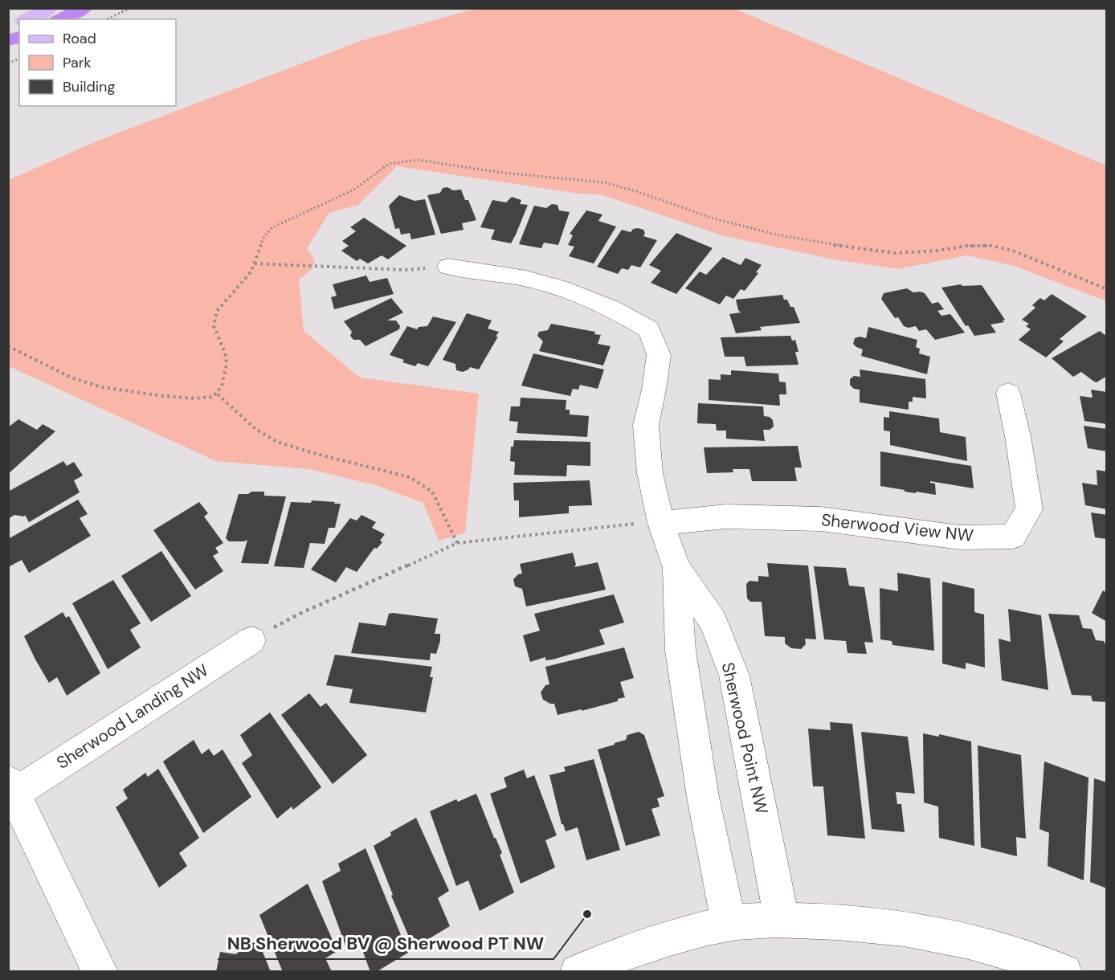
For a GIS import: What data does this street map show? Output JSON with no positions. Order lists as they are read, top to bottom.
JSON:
{
  "streets": {
    "street": ["Sherwood View NW", "Sherwood Landing NW", "Sherwood Point NW"]
  },
  "crossings": [
    ["Sherwood View NW", "Sherwood Point NW"]
  ],
  "places": ["NB Sherwood BV @ Sherwood PT NW"],
  "legend": ["Road", "Park", "Building"]
}
